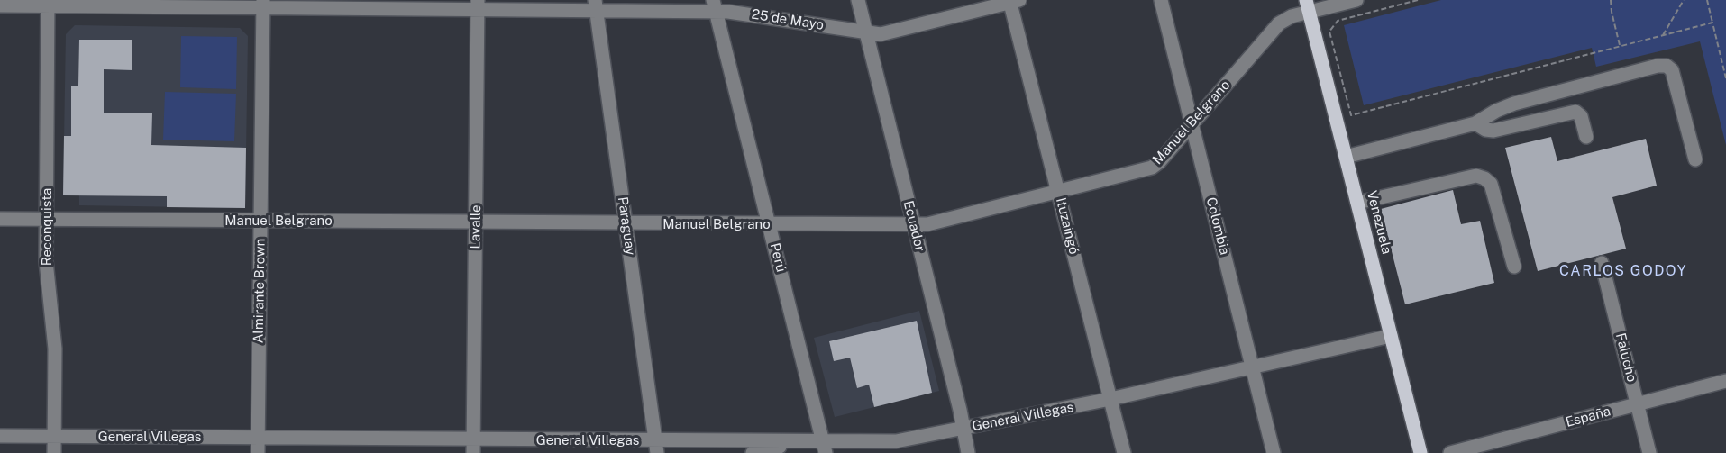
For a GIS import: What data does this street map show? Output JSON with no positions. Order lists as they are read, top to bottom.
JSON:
{
  "streets": {
    "main road": ["Venezuela"],
    "street": [
      "25 de Mayo",
      "Manuel Belgrano",
      "Paraguay",
      "Ecuador",
      "Ituzaingó",
      "Colombia",
      "Reconquista",
      "Lavalle",
      "Perú",
      "Almirante Brown",
      "Falucho",
      "General Villegas",
      "España"
    ]
  },
  "crossings": [
    ["25 de Mayo", "Paraguay"],
    ["25 de Mayo", "Ecuador"],
    ["25 de Mayo", "Ituzaingó"],
    ["25 de Mayo", "Reconquista"],
    ["25 de Mayo", "Lavalle"],
    ["25 de Mayo", "Perú"],
    ["25 de Mayo", "Almirante Brown"],
    ["Manuel Belgrano", "Venezuela"],
    ["Manuel Belgrano", "Paraguay"],
    ["Manuel Belgrano", "Ecuador"],
    ["Manuel Belgrano", "Ituzaingó"],
    ["Manuel Belgrano", "Colombia"],
    ["Manuel Belgrano", "Reconquista"],
    ["Manuel Belgrano", "Lavalle"],
    ["Manuel Belgrano", "Perú"],
    ["Manuel Belgrano", "Almirante Brown"],
    ["Venezuela", "General Villegas"],
    ["Paraguay", "General Villegas"],
    ["Ecuador", "General Villegas"],
    ["Ituzaingó", "General Villegas"],
    ["Colombia", "General Villegas"],
    ["Reconquista", "General Villegas"],
    ["Lavalle", "General Villegas"],
    ["Perú", "General Villegas"],
    ["Almirante Brown", "General Villegas"],
    ["Falucho", "España"]
  ],
  "districts": ["CARLOS GODOY"]
}
